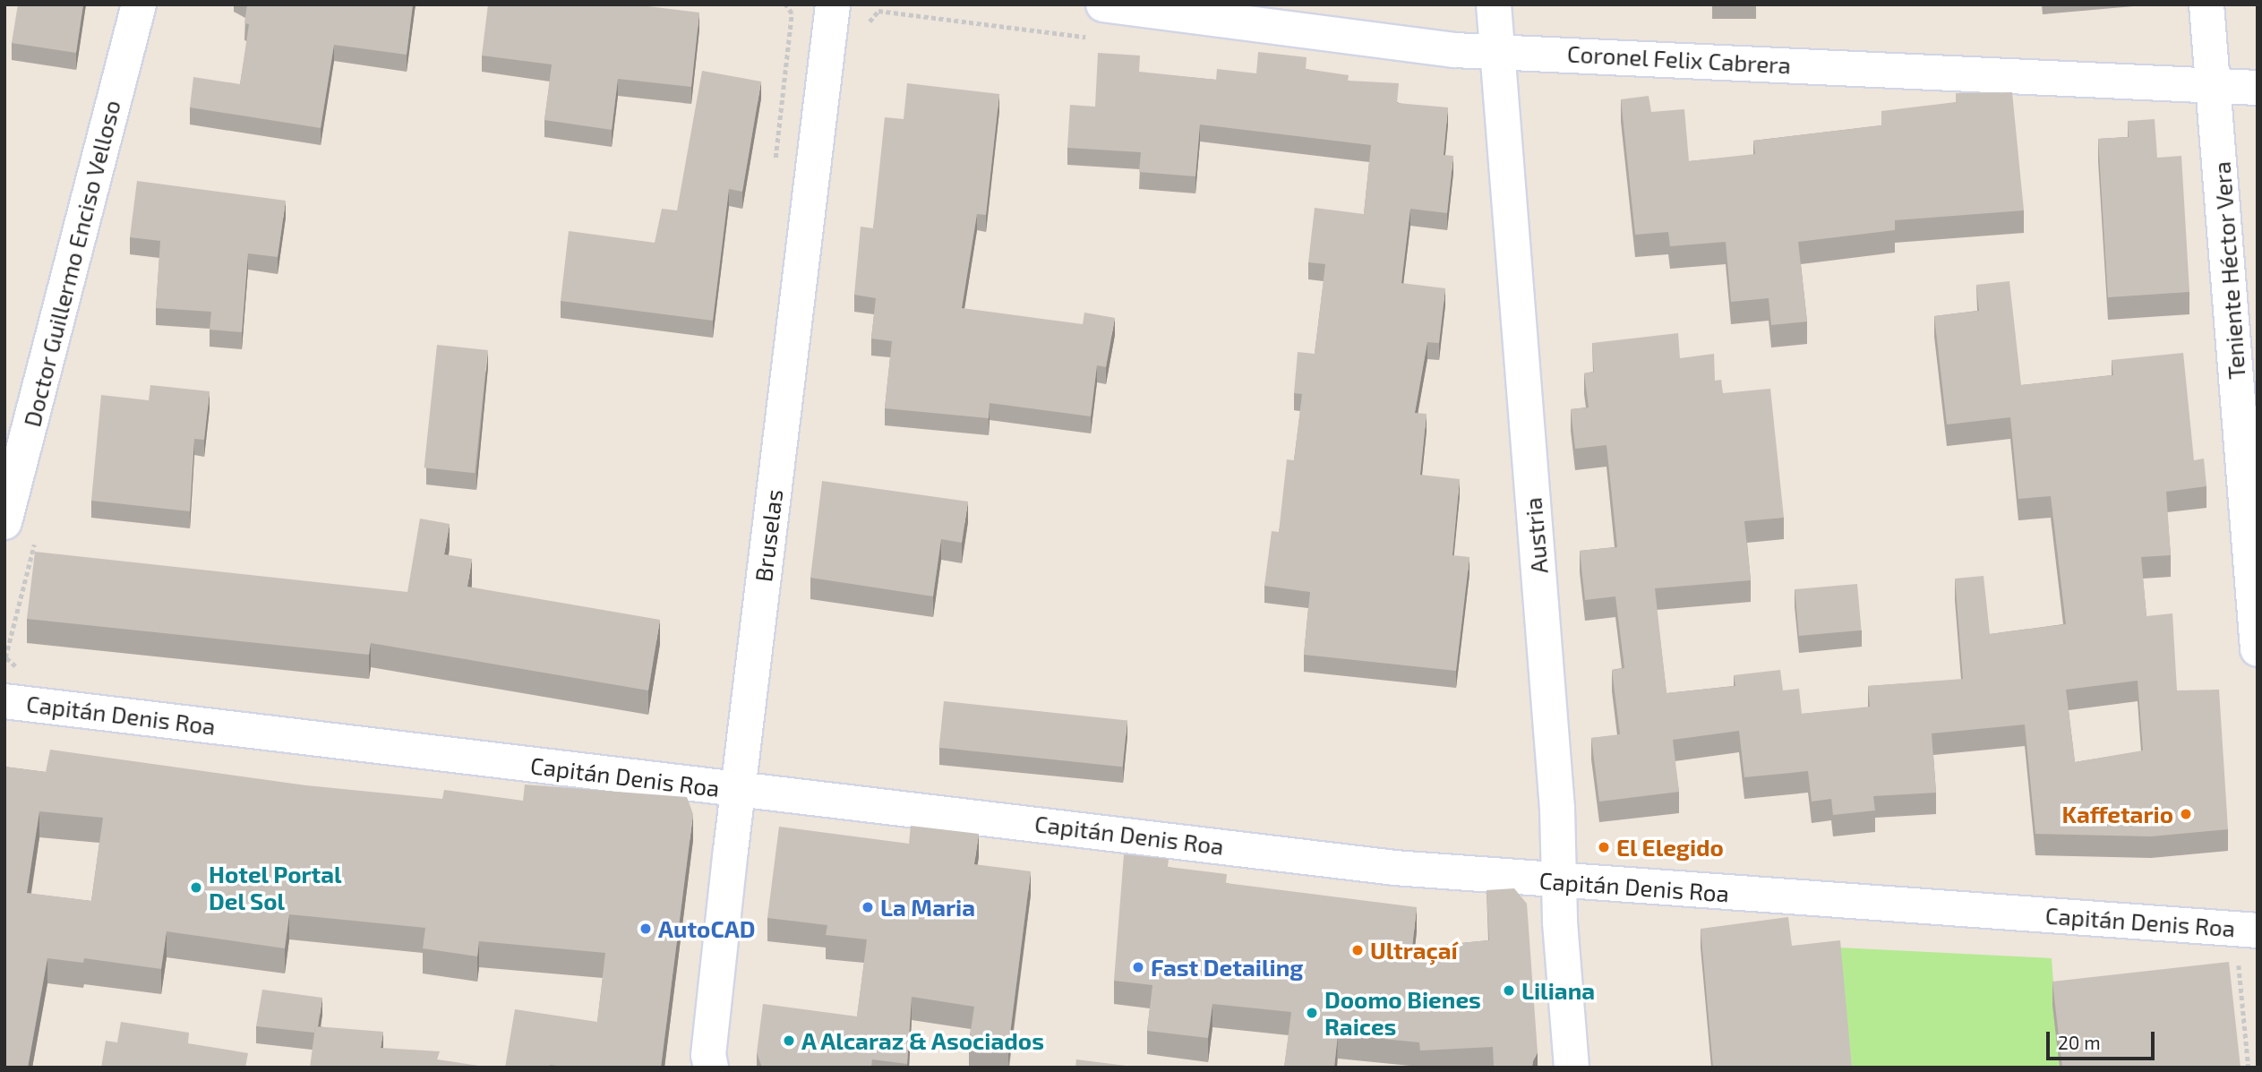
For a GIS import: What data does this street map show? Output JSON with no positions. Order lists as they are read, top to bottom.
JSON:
{
  "streets": {
    "street": [
      "Coronel Felix Cabrera",
      "Doctor Guillermo Enciso Velloso",
      "Teniente Héctor Vera",
      "Bruselas",
      "Austria",
      "Capitán Denis Roa"
    ]
  },
  "crossings": [
    ["Coronel Felix Cabrera", "Teniente Héctor Vera"],
    ["Coronel Felix Cabrera", "Austria"],
    ["Bruselas", "Capitán Denis Roa"],
    ["Austria", "Capitán Denis Roa"]
  ],
  "places": [
    "Kaffetario",
    "El Elegido",
    "Hotel Portal Del Sol",
    "La Maria",
    "AutoCAD",
    "Ultraçaí",
    "Fast Detailing",
    "Liliana",
    "Doomo Bienes Raices",
    "A Alcaraz & Asociados"
  ],
  "scale_bar": "20 m"
}
